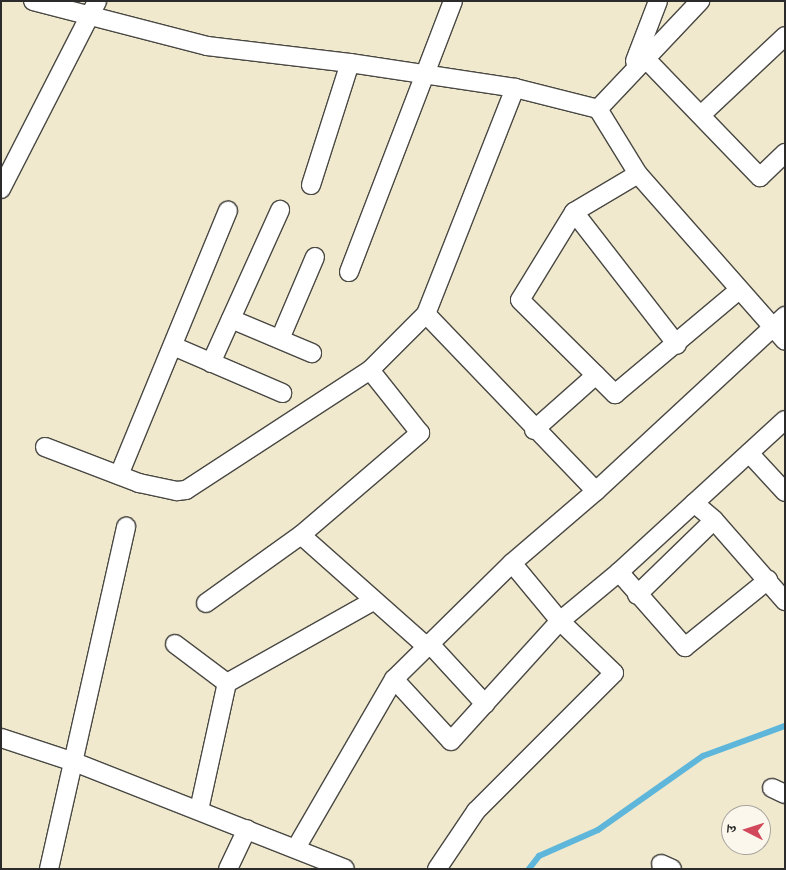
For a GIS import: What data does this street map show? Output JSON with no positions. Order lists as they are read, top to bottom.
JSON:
{
  "north": "left"
}
